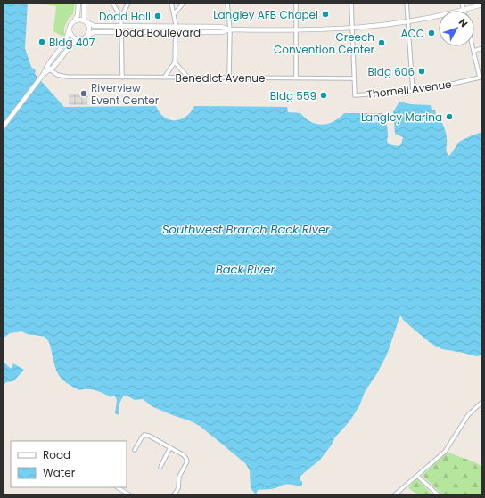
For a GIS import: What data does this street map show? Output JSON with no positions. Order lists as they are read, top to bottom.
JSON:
{
  "streets": {
    "street": ["Dodd Boulevard", "Benedict Avenue", "Thornell Avenue"]
  },
  "crossings": [
    ["Benedict Avenue", "Thornell Avenue"]
  ],
  "water": ["Southwest Branch Back River", "Back River"],
  "places": [
    "Langley AFB Chapel",
    "Dodd Hall",
    "ACC",
    "Bldg 407",
    "Creech Convention Center",
    "Bldg 606",
    "Riverview Event Center",
    "Bldg 559",
    "Langley Marina"
  ],
  "legend": ["Road", "Water"],
  "north": "top right"
}
